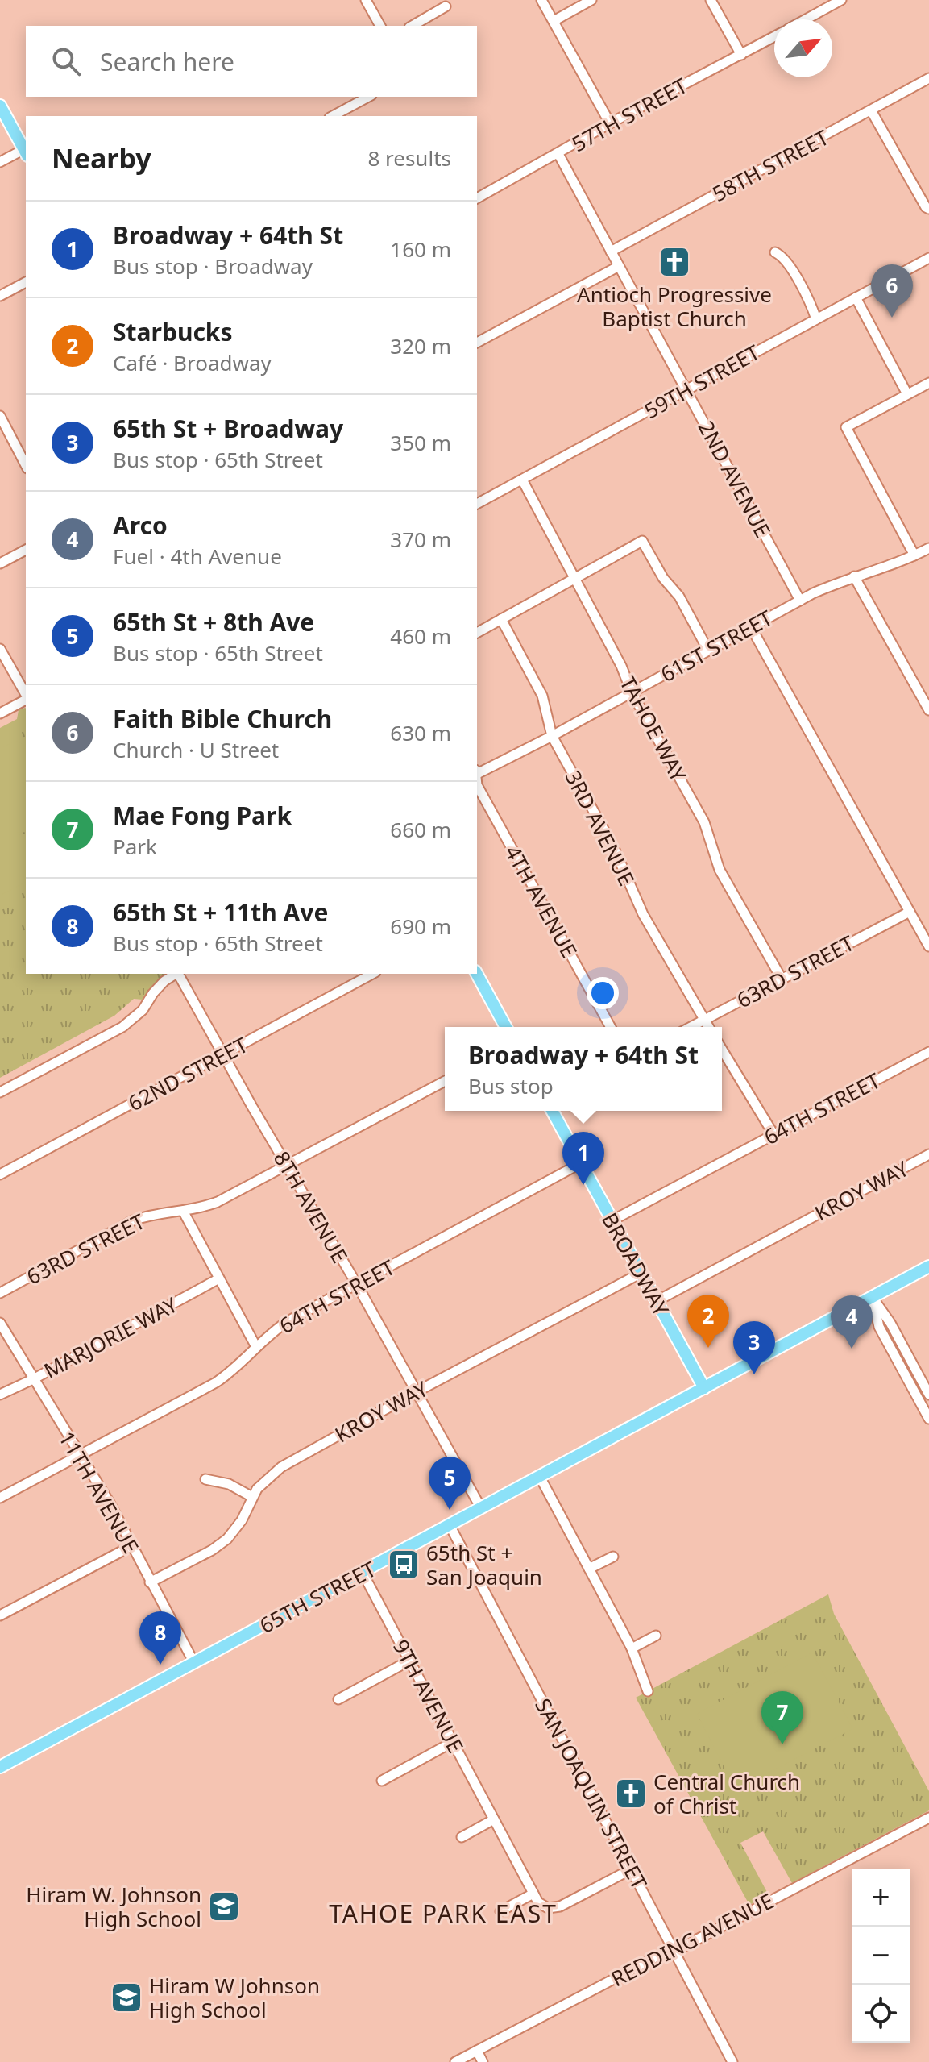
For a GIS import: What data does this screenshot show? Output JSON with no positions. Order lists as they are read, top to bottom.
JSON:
{
  "streets": {
    "main road": ["BROADWAY", "65TH STREET"],
    "street": [
      "57TH STREET",
      "58TH STREET",
      "59TH STREET",
      "2ND AVENUE",
      "61ST STREET",
      "TAHOE WAY",
      "3RD AVENUE",
      "4TH AVENUE",
      "63RD STREET",
      "62ND STREET",
      "64TH STREET",
      "KROY WAY",
      "8TH AVENUE",
      "MARJORIE WAY",
      "11TH AVENUE",
      "9TH AVENUE",
      "SAN JOAQUIN STREET",
      "REDDING AVENUE"
    ]
  },
  "crossings": [
    ["57TH STREET", "2ND AVENUE"],
    ["58TH STREET", "2ND AVENUE"],
    ["59TH STREET", "2ND AVENUE"],
    ["59TH STREET", "TAHOE WAY"],
    ["2ND AVENUE", "61ST STREET"],
    ["61ST STREET", "TAHOE WAY"],
    ["61ST STREET", "3RD AVENUE"],
    ["TAHOE WAY", "63RD STREET"],
    ["3RD AVENUE", "63RD STREET"],
    ["63RD STREET", "8TH AVENUE"],
    ["62ND STREET", "8TH AVENUE"],
    ["64TH STREET", "8TH AVENUE"],
    ["64TH STREET", "BROADWAY"],
    ["64TH STREET", "11TH AVENUE"],
    ["KROY WAY", "8TH AVENUE"],
    ["KROY WAY", "BROADWAY"],
    ["KROY WAY", "11TH AVENUE"],
    ["8TH AVENUE", "65TH STREET"],
    ["BROADWAY", "65TH STREET"],
    ["MARJORIE WAY", "11TH AVENUE"],
    ["11TH AVENUE", "65TH STREET"],
    ["65TH STREET", "9TH AVENUE"],
    ["65TH STREET", "SAN JOAQUIN STREET"],
    ["SAN JOAQUIN STREET", "REDDING AVENUE"]
  ],
  "districts": ["TAHOE PARK EAST"],
  "places": {
    "church": ["Antioch Progressive Baptist Church", "Central Church of Christ"],
    "bus stop": ["65th St + San Joaquin"],
    "school or university": ["Hiram W. Johnson High School", "Hiram W Johnson High School"]
  },
  "north": "top right",
  "page": {
    "search": "Search here",
    "heading": ["Nearby", "8 results"],
    "list": [
      {
        "mark": "1",
        "name": "Broadway + 64th St",
        "note": "Bus stop · Broadway",
        "value": "160 m"
      },
      {
        "mark": "2",
        "name": "Starbucks",
        "note": "Café · Broadway",
        "value": "320 m"
      },
      {
        "mark": "3",
        "name": "65th St + Broadway",
        "note": "Bus stop · 65th Street",
        "value": "350 m"
      },
      {
        "mark": "4",
        "name": "Arco",
        "note": "Fuel · 4th Avenue",
        "value": "370 m"
      },
      {
        "mark": "5",
        "name": "65th St + 8th Ave",
        "note": "Bus stop · 65th Street",
        "value": "460 m"
      },
      {
        "mark": "6",
        "name": "Faith Bible Church",
        "note": "Church · U Street",
        "value": "630 m"
      },
      {
        "mark": "7",
        "name": "Mae Fong Park",
        "note": "Park",
        "value": "660 m"
      },
      {
        "mark": "8",
        "name": "65th St + 11th Ave",
        "note": "Bus stop · 65th Street",
        "value": "690 m"
      }
    ],
    "pins": [
      "6",
      "1",
      "2",
      "4",
      "3",
      "5",
      "8",
      "7"
    ],
    "popup": ["Broadway + 64th St", "Bus stop"],
    "map_buttons": ["+", "−"]
  }
}
